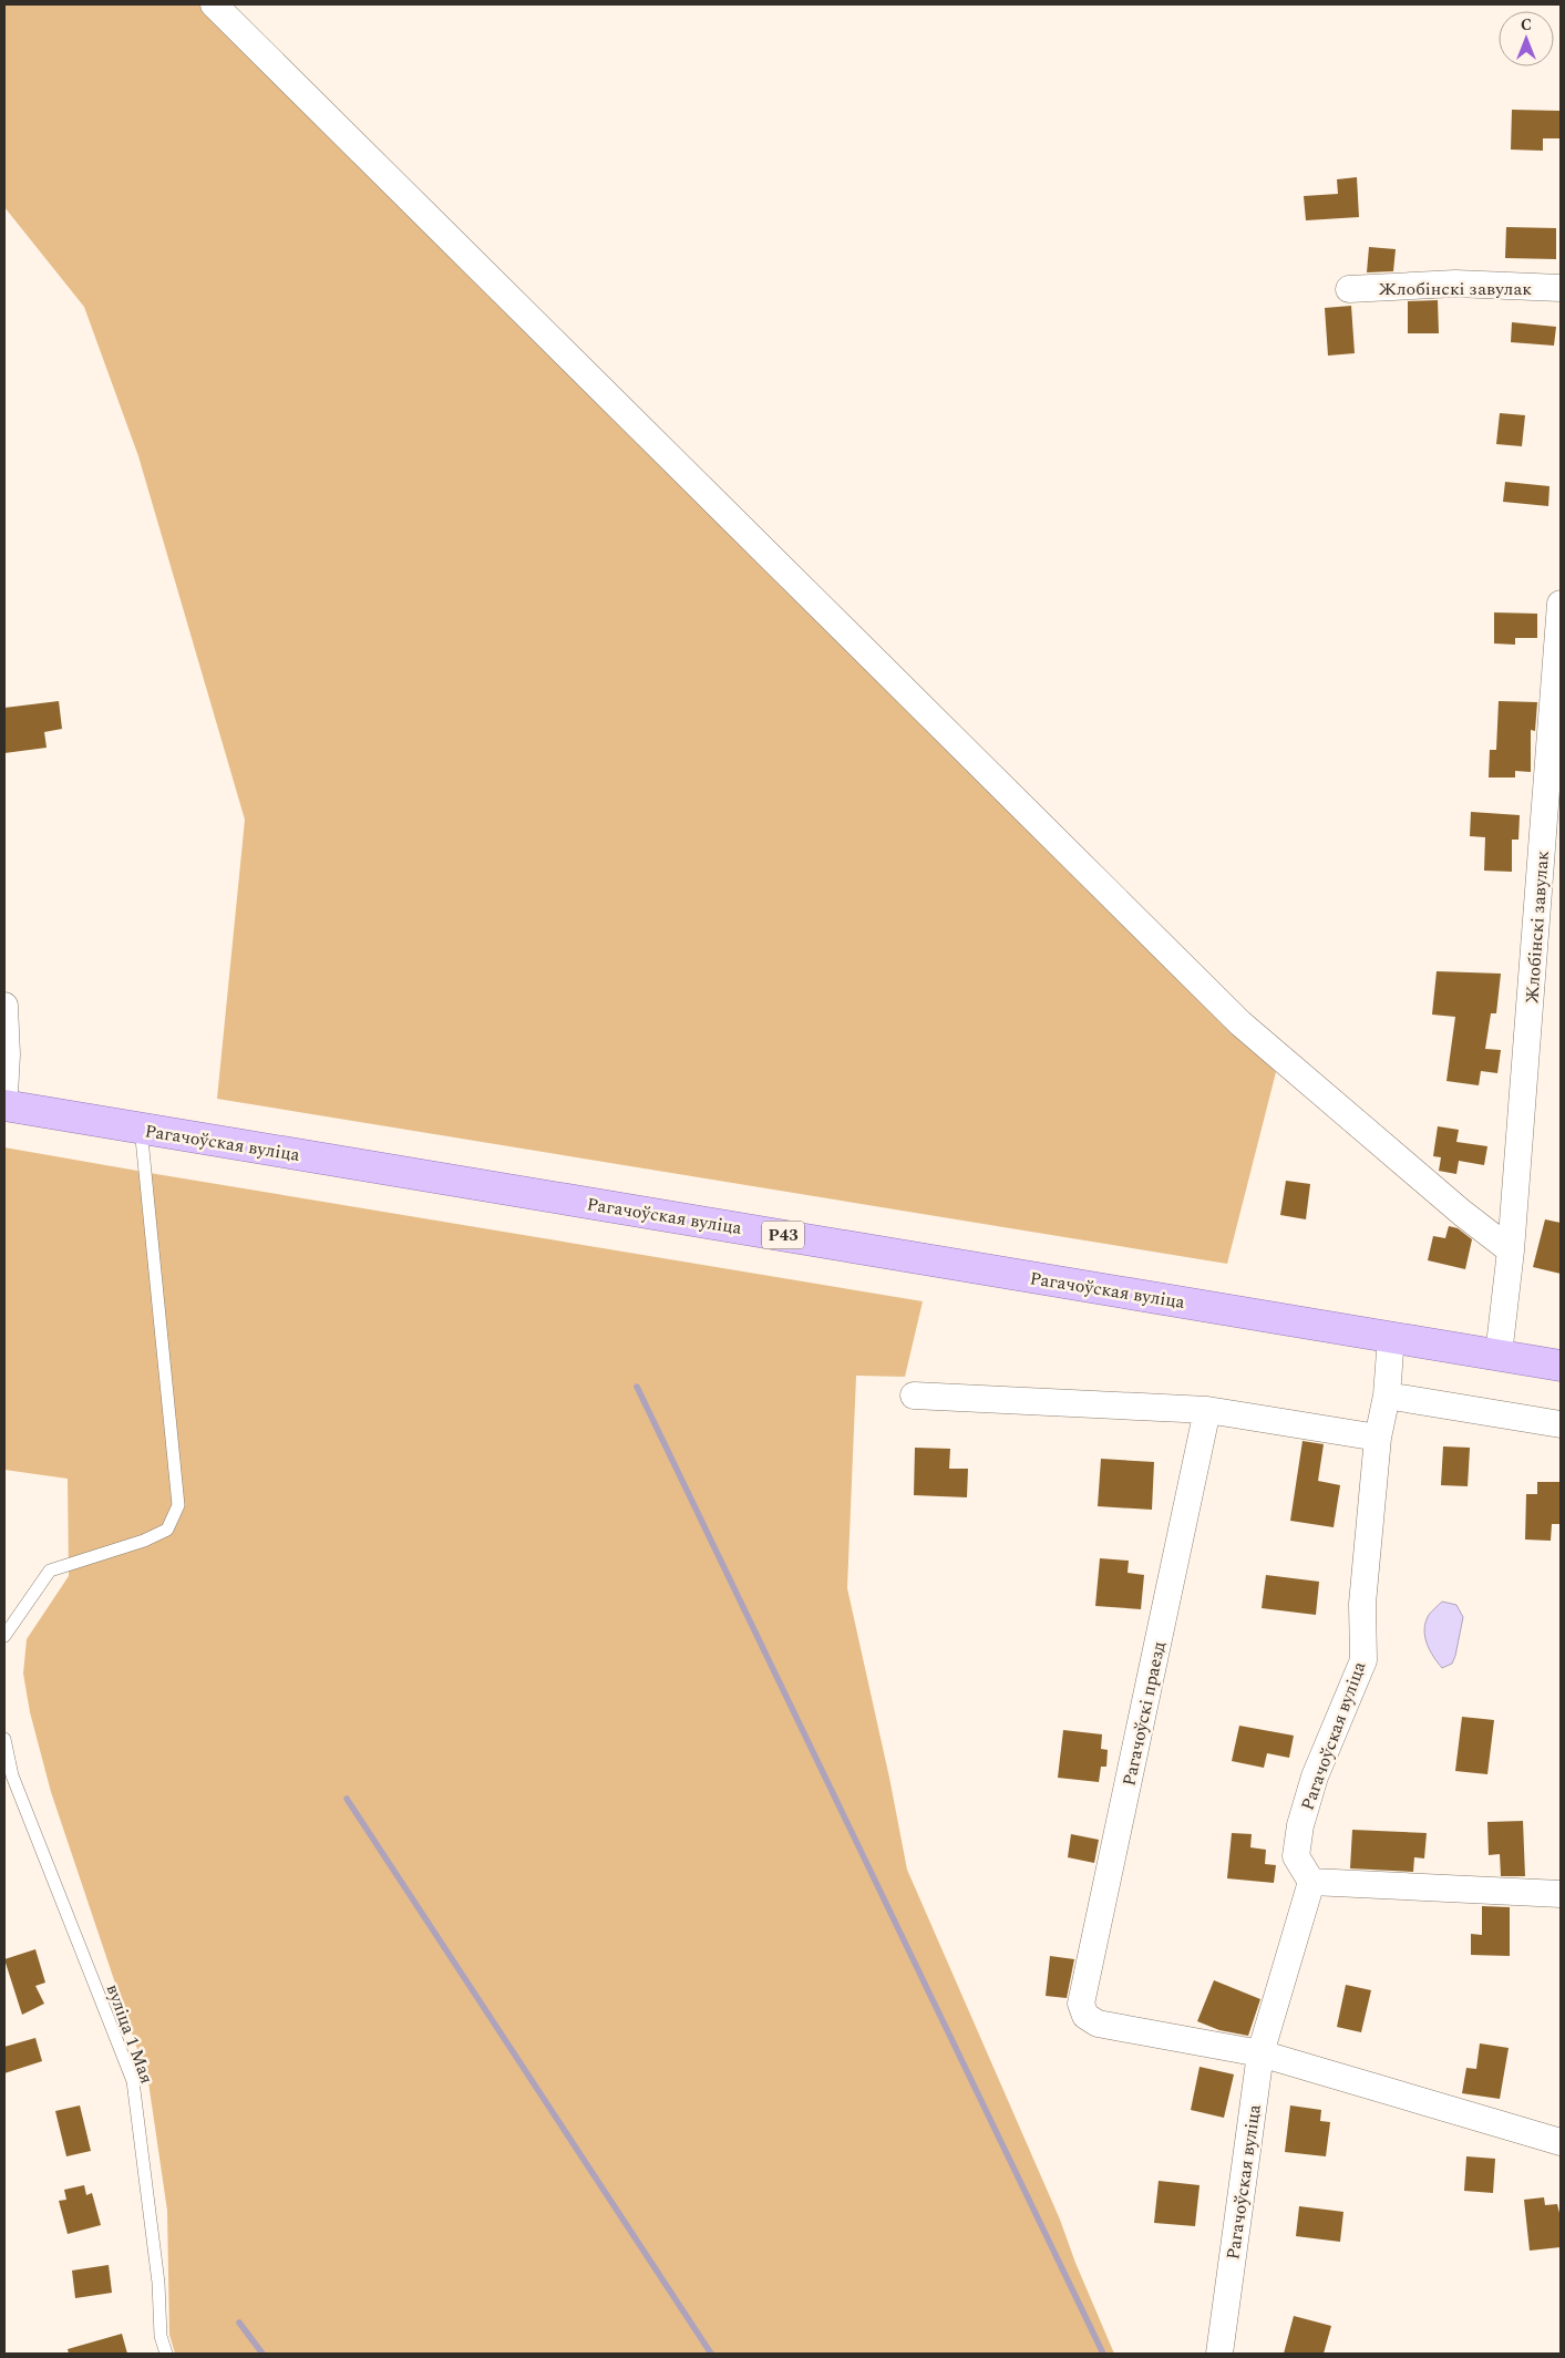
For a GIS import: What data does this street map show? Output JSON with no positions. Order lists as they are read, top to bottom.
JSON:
{
  "streets": {
    "main road": ["Рагачоўская вуліца", "Р43"],
    "street": ["Жлобінскі завулак", "Рагачоўскі праезд"],
    "lane": ["вуліца 1 Мая"]
  },
  "crossings": [
    ["Жлобінскі завулак", "Рагачоўская вуліца"],
    ["Рагачоўская вуліца", "Рагачоўскі праезд"]
  ],
  "north": "top"
}
